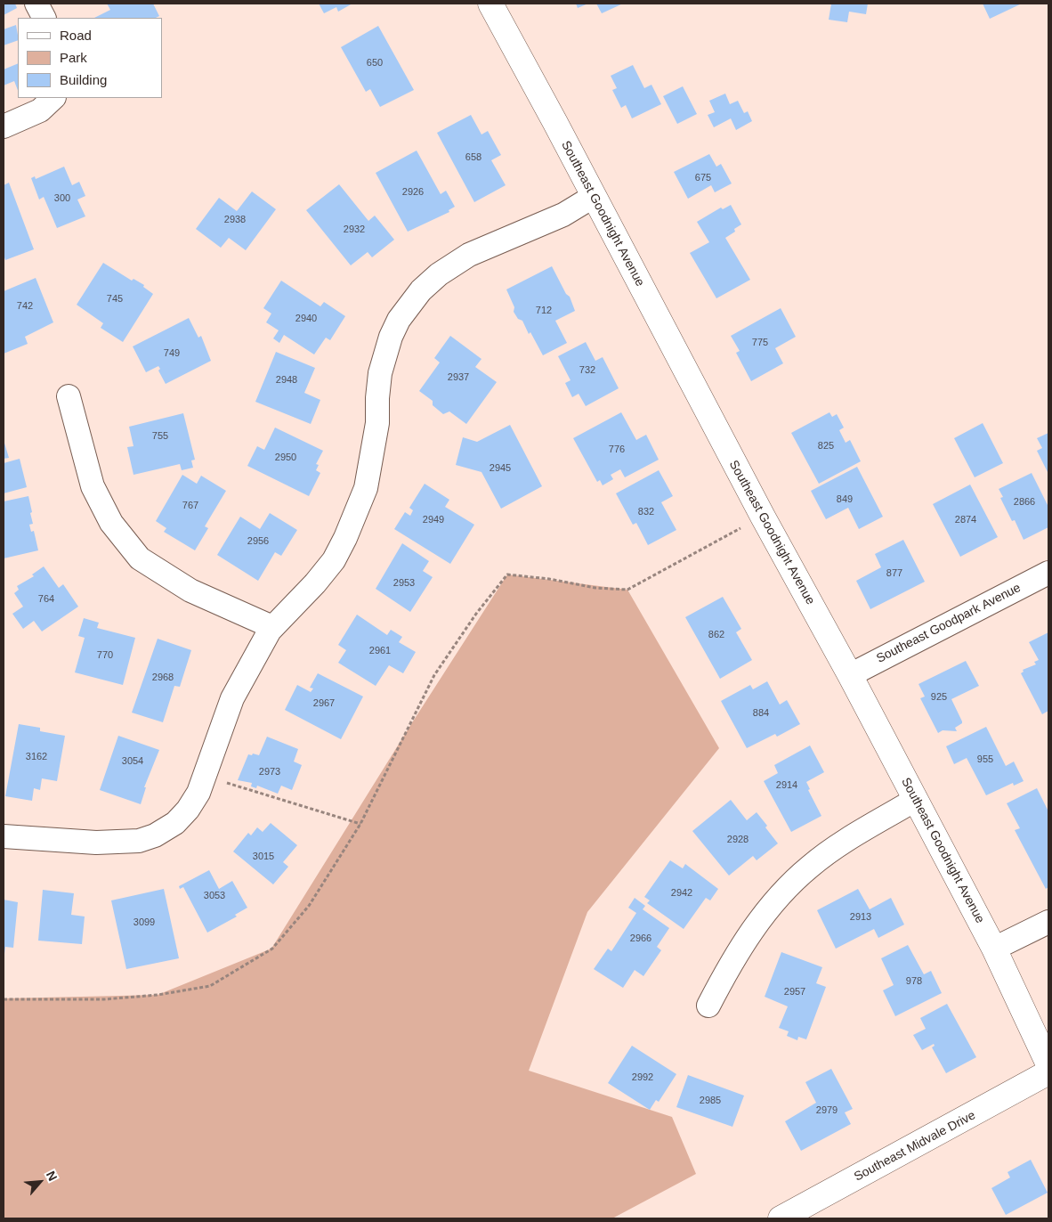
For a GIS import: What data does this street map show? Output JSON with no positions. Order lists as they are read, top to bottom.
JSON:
{
  "streets": {
    "street": ["Southeast Goodnight Avenue", "Southeast Goodpark Avenue", "Southeast Midvale Drive"]
  },
  "crossings": [
    ["Southeast Goodnight Avenue", "Southeast Goodpark Avenue"]
  ],
  "house_numbers": [
    "650",
    "658",
    "675",
    "2926",
    "300",
    "2938",
    "2932",
    "745",
    "742",
    "712",
    "2940",
    "775",
    "749",
    "732",
    "2937",
    "2948",
    "755",
    "825",
    "776",
    "2950",
    "2945",
    "849",
    "2866",
    "767",
    "832",
    "2949",
    "2874",
    "2956",
    "877",
    "2953",
    "764",
    "862",
    "2961",
    "770",
    "2968",
    "925",
    "2967",
    "884",
    "3162",
    "955",
    "3054",
    "2973",
    "2914",
    "2928",
    "3015",
    "2942",
    "3053",
    "2913",
    "3099",
    "2966",
    "978",
    "2957",
    "2992",
    "2985",
    "2979"
  ],
  "legend": ["Road", "Park", "Building"],
  "north": "top right"
}
